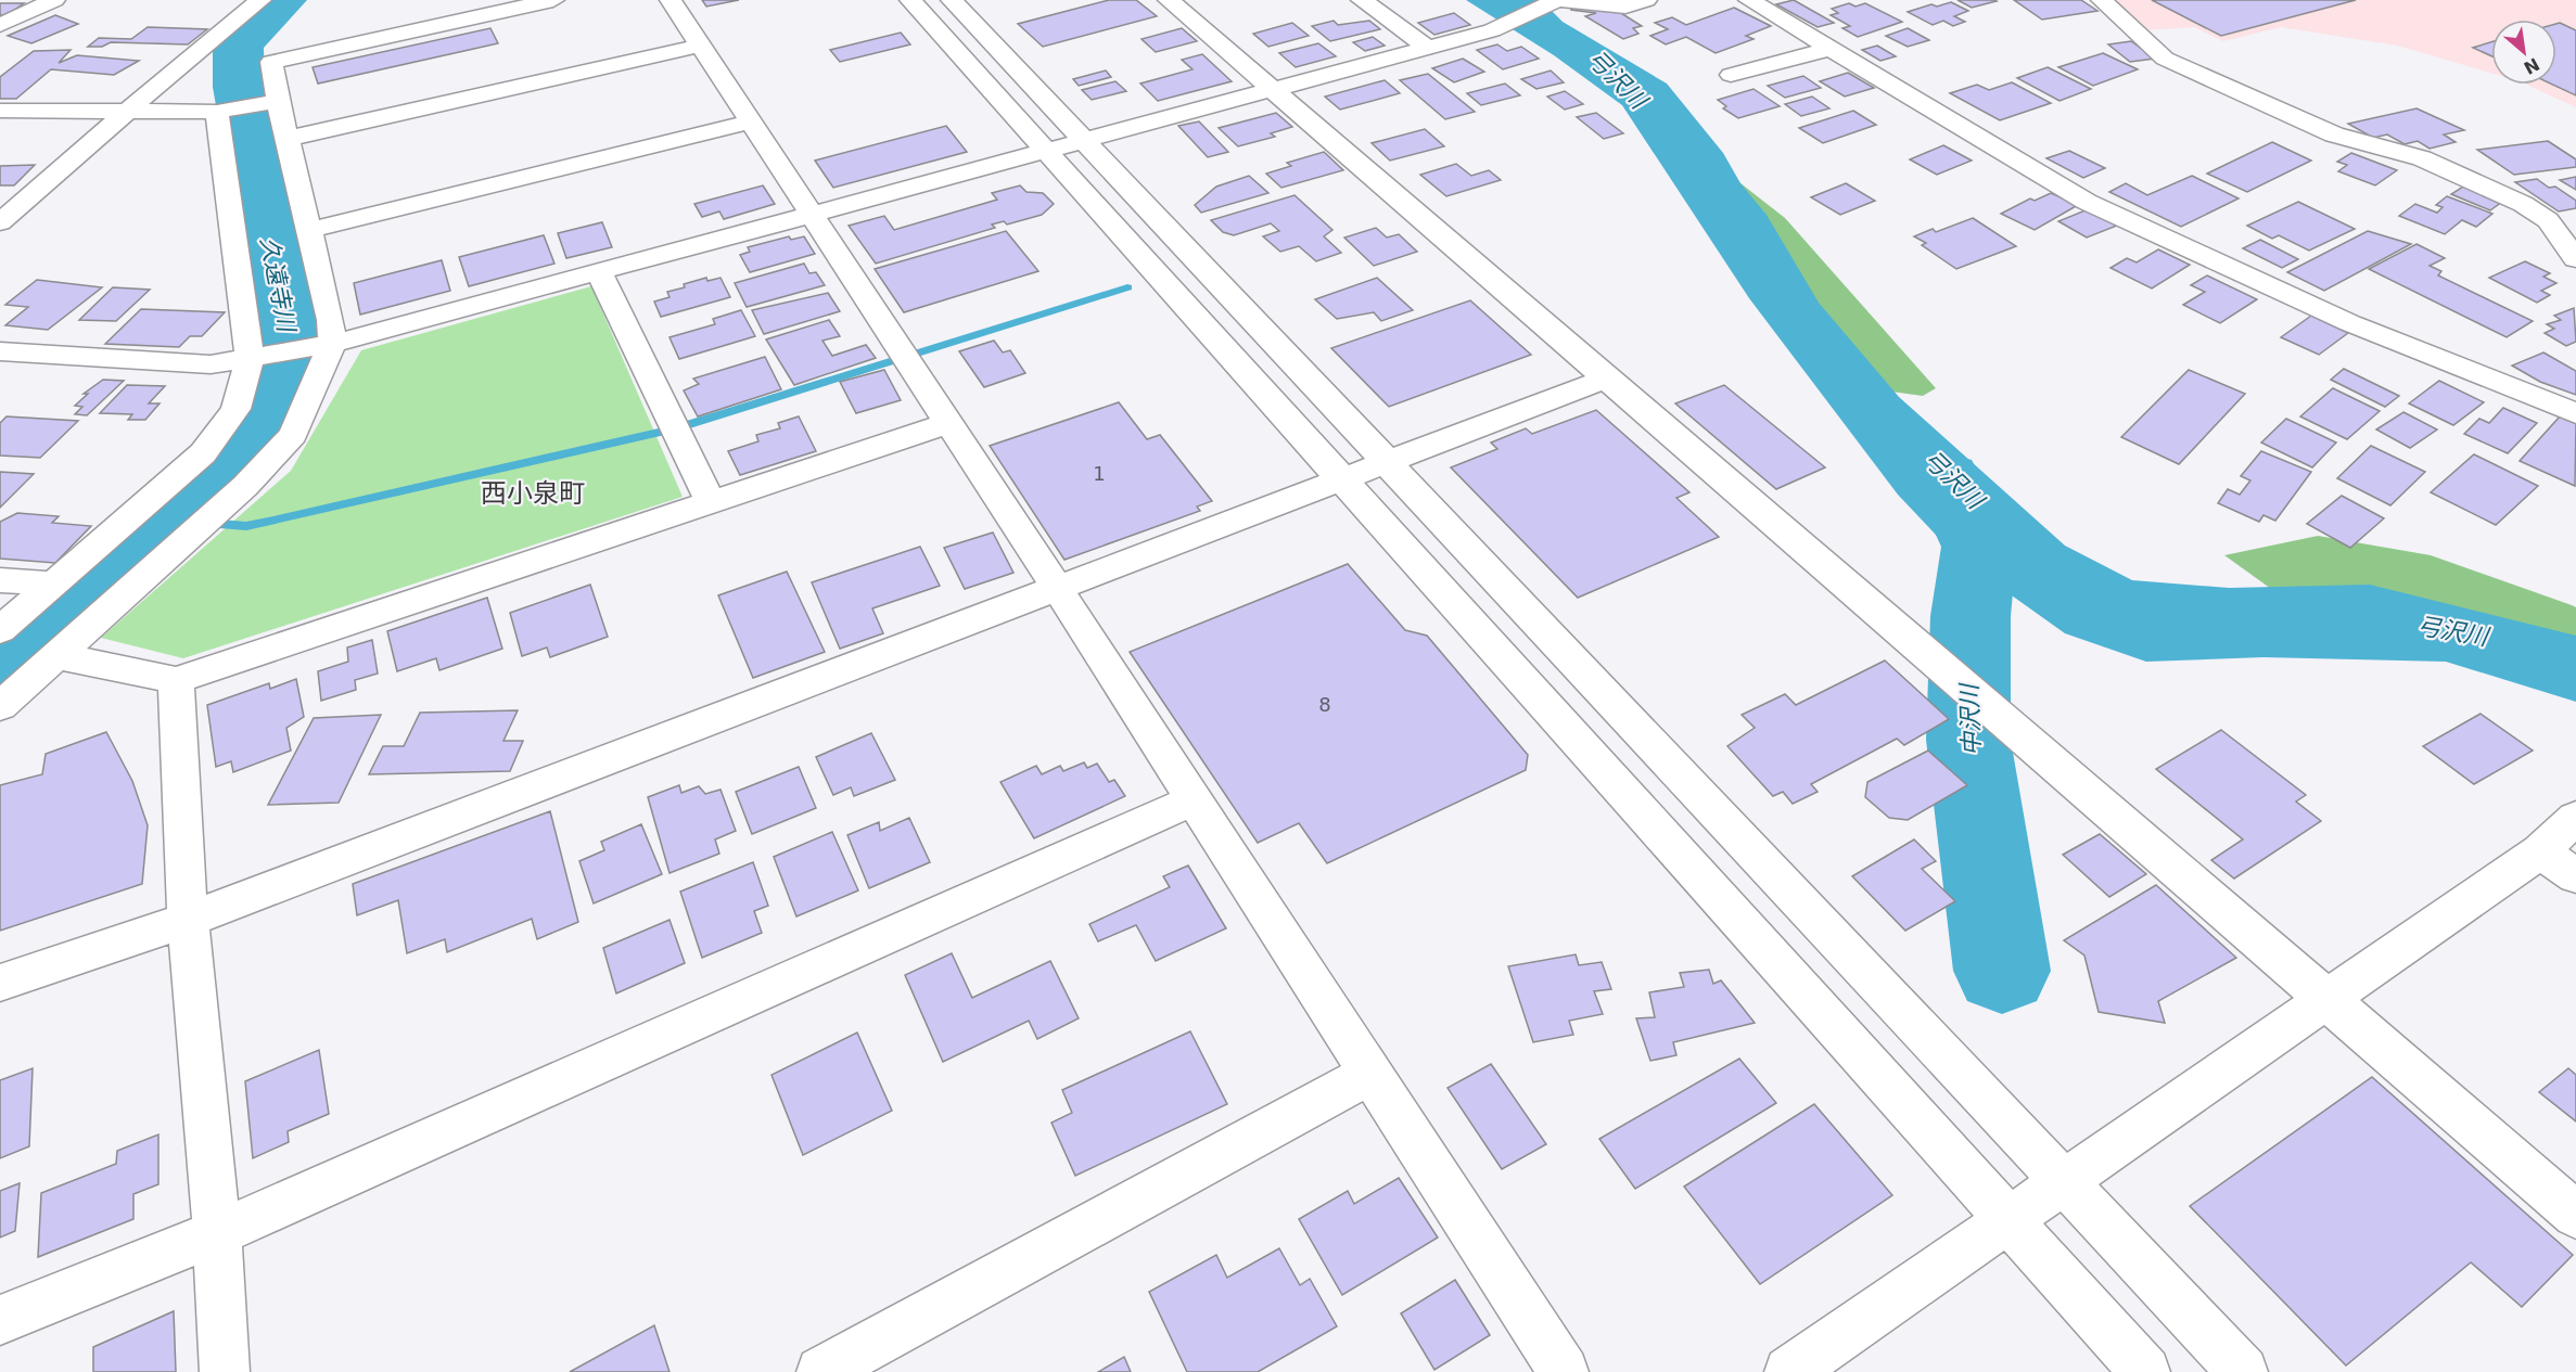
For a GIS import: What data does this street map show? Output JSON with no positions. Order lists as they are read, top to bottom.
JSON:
{
  "districts": ["西小泉町"],
  "water": ["弓沢川", "久遠寺川", "中沢川"],
  "house_numbers": ["1", "8"],
  "north": "bottom right"
}
